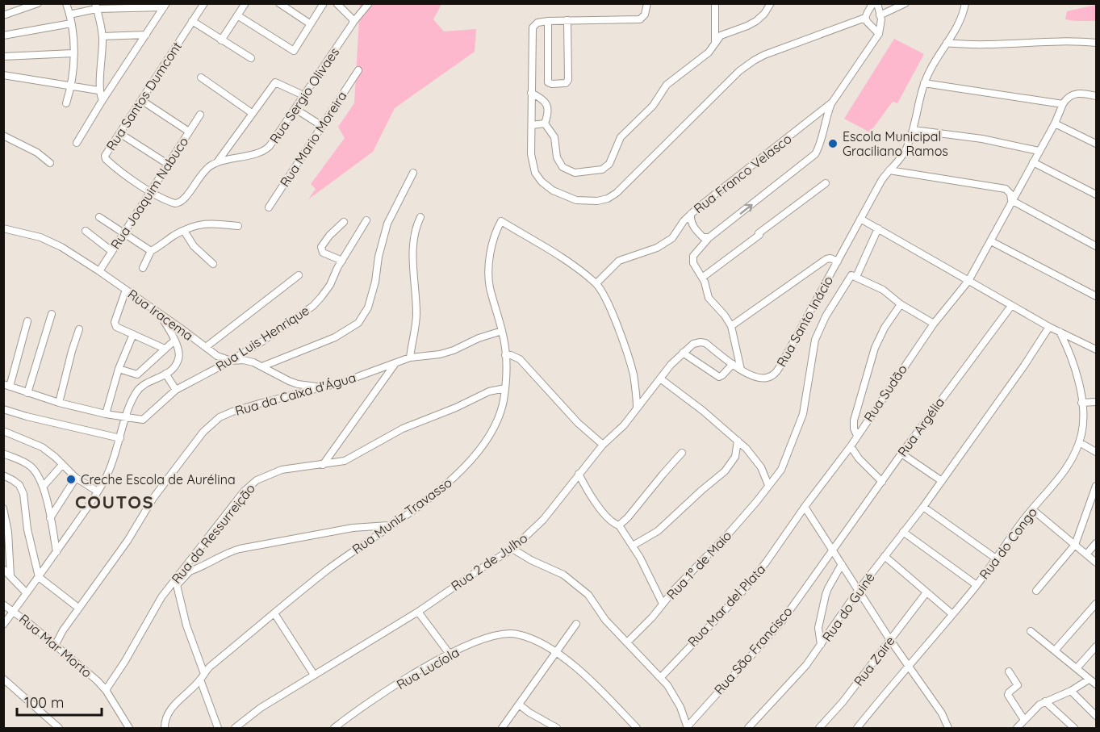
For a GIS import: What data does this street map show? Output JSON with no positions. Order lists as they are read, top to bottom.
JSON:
{
  "streets": {
    "street": [
      "Rua Sergio Olivaes",
      "Rua Santos Dumcont",
      "Rua Mario Moreira",
      "Rua Franco Velasco",
      "Rua Joaquim Nabuco",
      "Rua Iracema",
      "Rua Santo Inácio",
      "Rua Luis Henrique",
      "Rua Sudão",
      "Rua da Caixa d'Água",
      "Rua Argélia",
      "Rua Muniz Travasso",
      "Rua da Ressurreição",
      "Rua do Congo",
      "Rua 2 de Julho",
      "Rua 1º de Maio",
      "Rua Mar del Plata",
      "Rua do Guiné",
      "Rua Mar Morto",
      "Rua São Francisco",
      "Rua Zaire",
      "Rua Lucíola"
    ]
  },
  "crossings": [
    ["Rua Sergio Olivaes", "Rua Santos Dumcont"],
    ["Rua Santos Dumcont", "Rua Joaquim Nabuco"],
    ["Rua Joaquim Nabuco", "Rua Iracema"],
    ["Rua Iracema", "Rua Luis Henrique"],
    ["Rua Iracema", "Rua da Caixa d'Água"],
    ["Rua Santo Inácio", "Rua 2 de Julho"],
    ["Rua Sudão", "Rua Mar del Plata"],
    ["Rua da Caixa d'Água", "Rua Muniz Travasso"],
    ["Rua da Caixa d'Água", "Rua Mar Morto"],
    ["Rua Argélia", "Rua São Francisco"],
    ["Rua Muniz Travasso", "Rua da Ressurreição"],
    ["Rua da Ressurreição", "Rua Mar Morto"]
  ],
  "districts": ["COUTOS"],
  "places": ["Escola Municipal Graciliano Ramos", "Creche Escola de Aurélina"],
  "scale_bar": "100 m"
}
